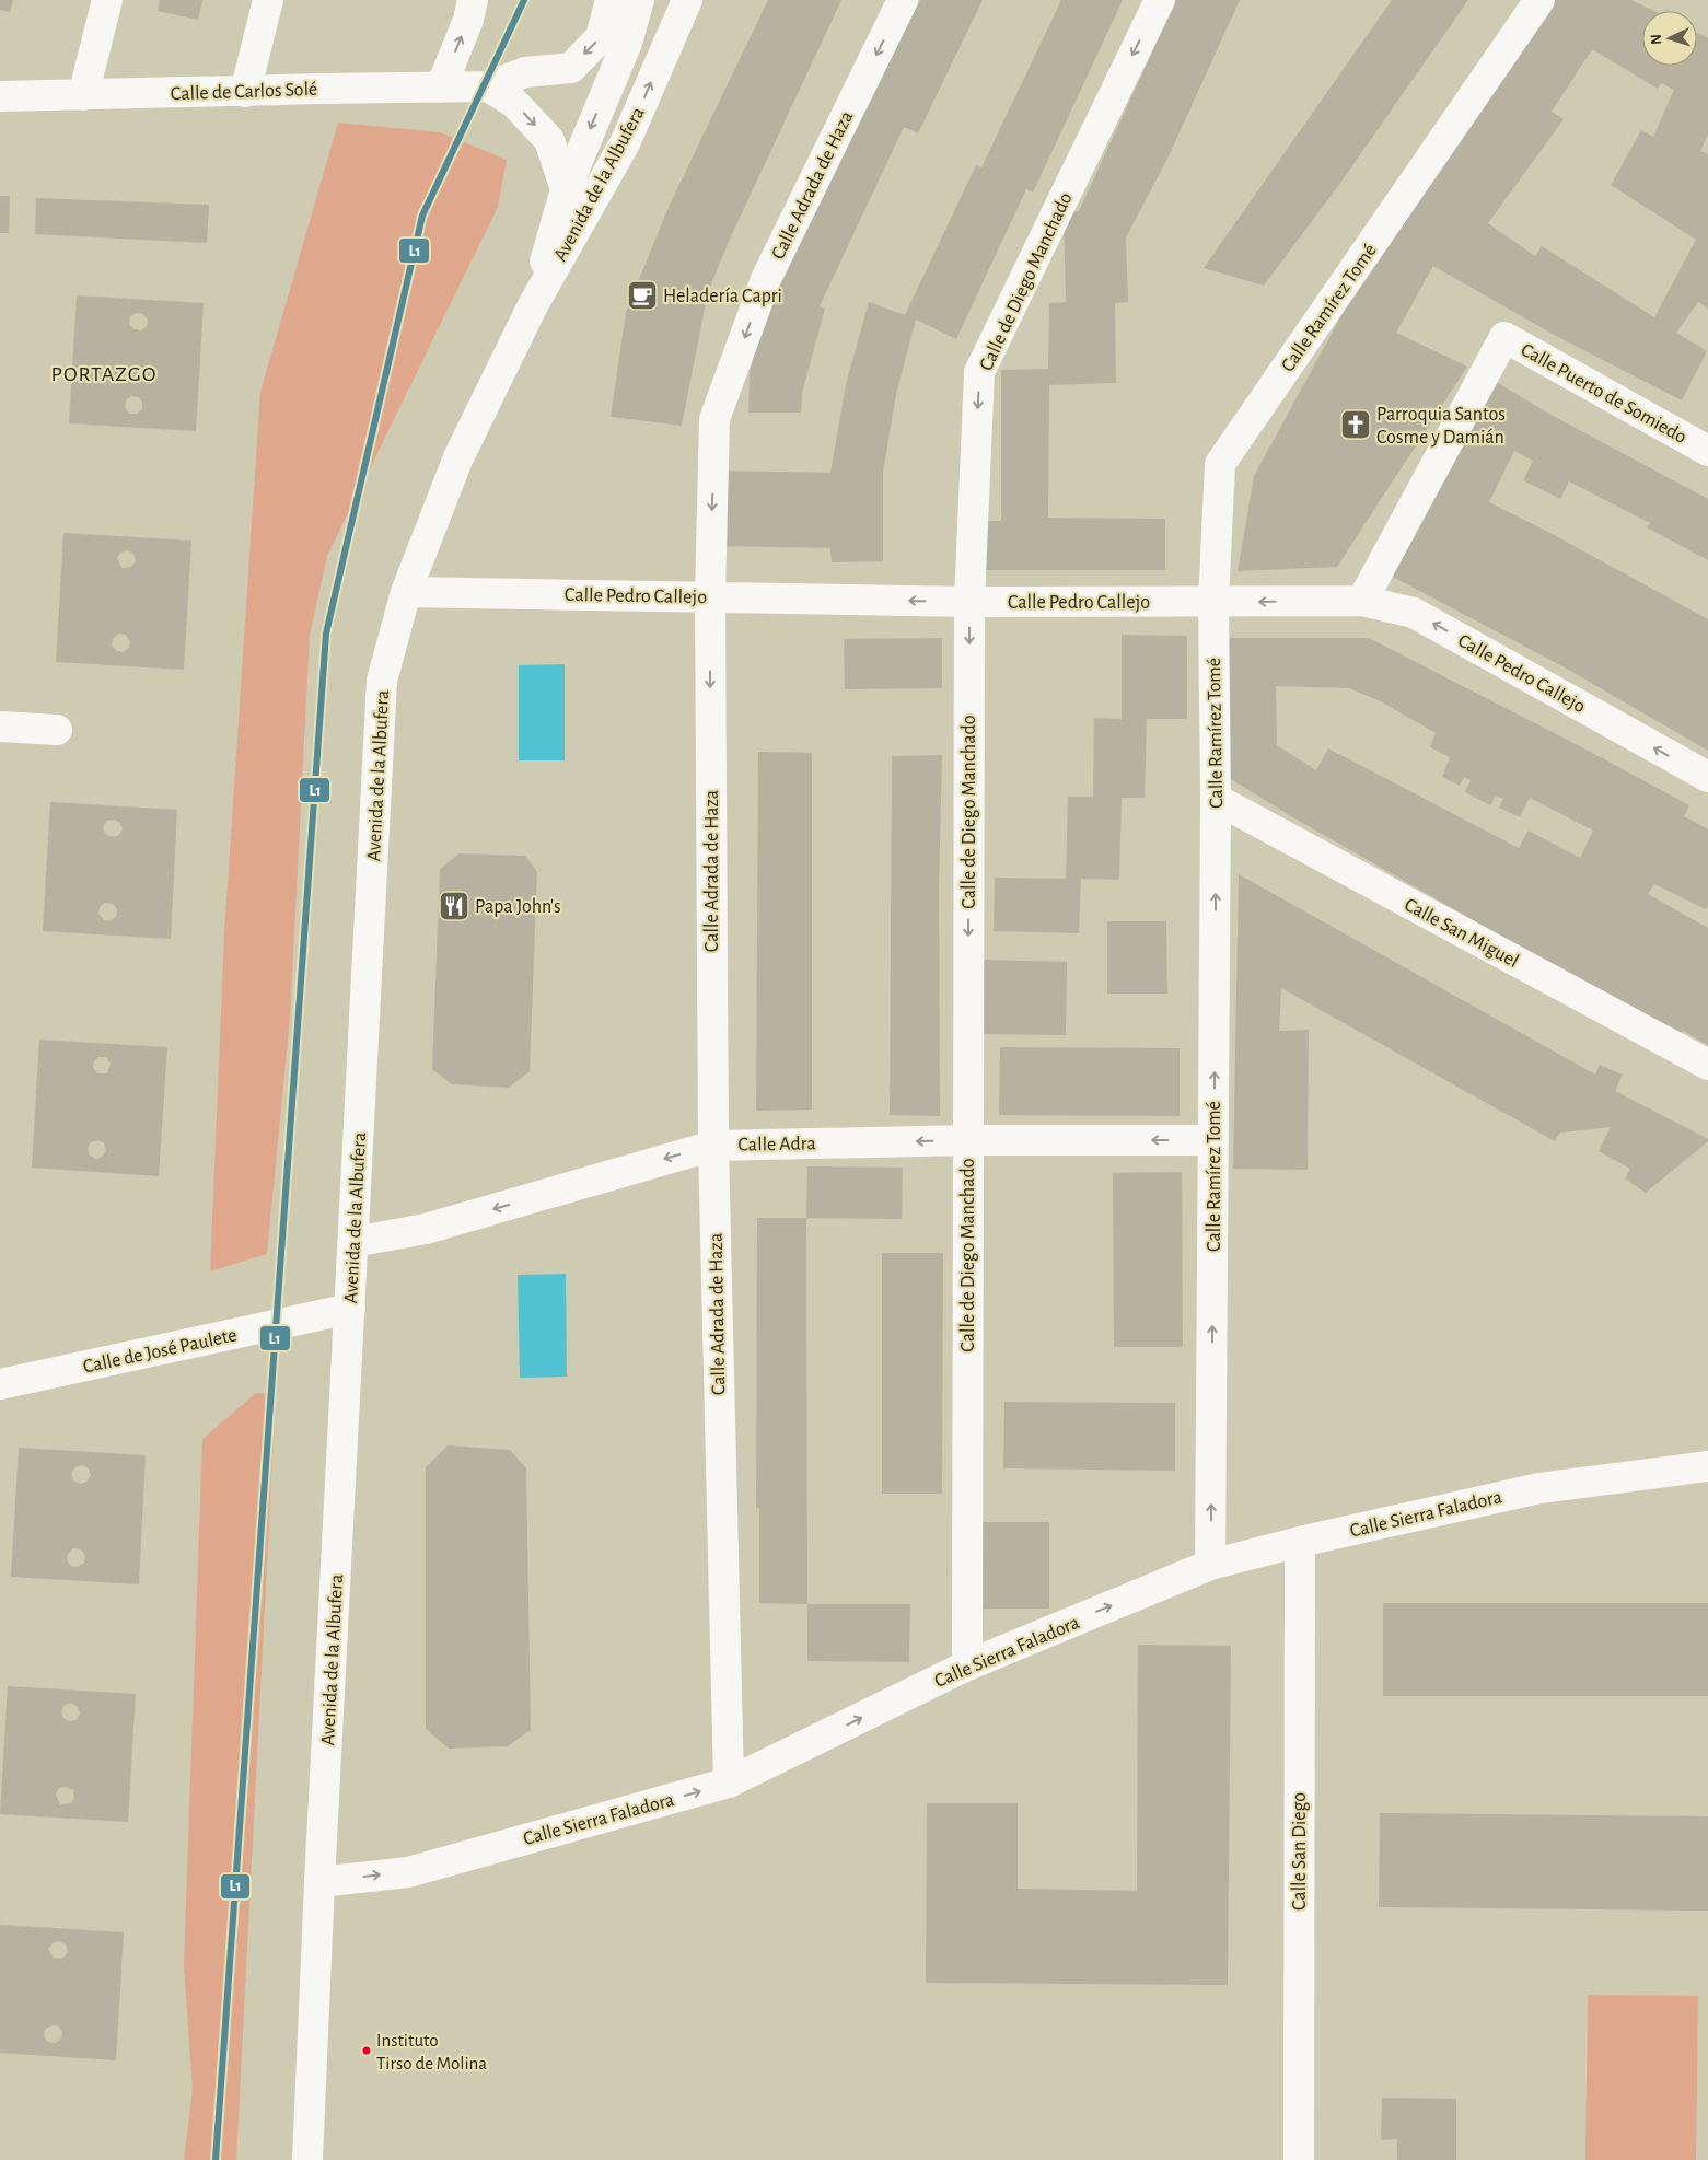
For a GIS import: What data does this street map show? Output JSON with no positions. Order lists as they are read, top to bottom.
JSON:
{
  "streets": {
    "street": [
      "Calle de Carlos Solé",
      "Avenida de la Albufera",
      "Calle Adrada de Haza",
      "Calle de Diego Manchado",
      "Calle Ramírez Tomé",
      "Calle Puerto de Somiedo",
      "Calle Pedro Callejo",
      "Calle San Miguel",
      "Calle Adra",
      "Calle de José Paulete",
      "Calle Sierra Faladora",
      "Calle San Diego"
    ]
  },
  "crossings": [
    ["Avenida de la Albufera", "Calle Pedro Callejo"],
    ["Avenida de la Albufera", "Calle Adra"],
    ["Avenida de la Albufera", "Calle de José Paulete"],
    ["Avenida de la Albufera", "Calle Sierra Faladora"],
    ["Calle Adrada de Haza", "Calle Pedro Callejo"],
    ["Calle Adrada de Haza", "Calle Adra"],
    ["Calle Adrada de Haza", "Calle Sierra Faladora"],
    ["Calle de Diego Manchado", "Calle Pedro Callejo"],
    ["Calle de Diego Manchado", "Calle Adra"],
    ["Calle de Diego Manchado", "Calle Sierra Faladora"],
    ["Calle Ramírez Tomé", "Calle Pedro Callejo"],
    ["Calle Ramírez Tomé", "Calle San Miguel"],
    ["Calle Ramírez Tomé", "Calle Adra"],
    ["Calle Ramírez Tomé", "Calle Sierra Faladora"],
    ["Calle Puerto de Somiedo", "Calle Pedro Callejo"],
    ["Calle Sierra Faladora", "Calle San Diego"]
  ],
  "one_way": [
    "Calle Adrada de Haza",
    "Calle de Diego Manchado",
    "Calle Ramírez Tomé",
    "Calle Pedro Callejo",
    "Calle Adra",
    "Calle Sierra Faladora"
  ],
  "districts": ["PORTAZGO"],
  "places": {
    "cafe": ["Heladería Capri"],
    "church": ["Parroquia Santos Cosme y Damián"],
    "restaurant": ["Papa John's"],
    "other": ["Instituto Tirso de Molina"]
  },
  "lines": ["transit line L1"],
  "north": "left"
}
